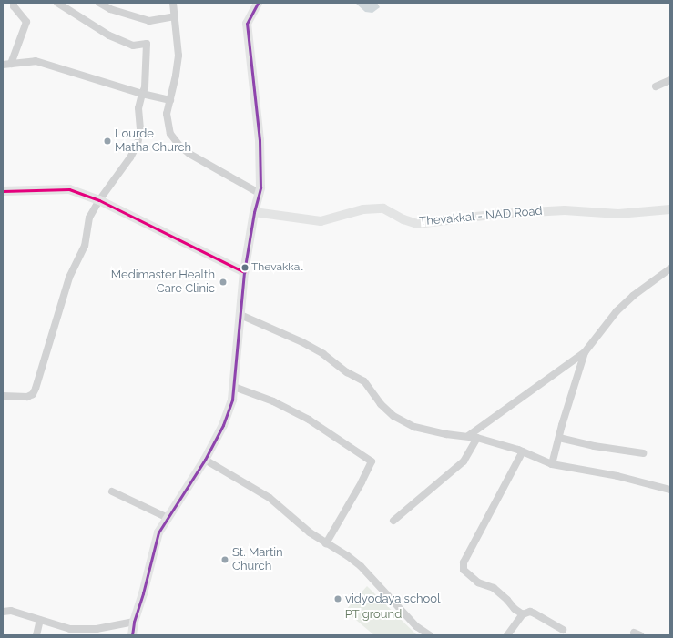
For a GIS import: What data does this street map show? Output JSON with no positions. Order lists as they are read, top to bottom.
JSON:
{
  "streets": {
    "main road": ["Thevakkal - NAD Road"]
  },
  "parks": ["PT ground"],
  "places": [
    "Lourde Matha Church",
    "Thevakkal",
    "Medimaster Health Care Clinic",
    "St. Martin Church",
    "vidyodaya school"
  ]
}
